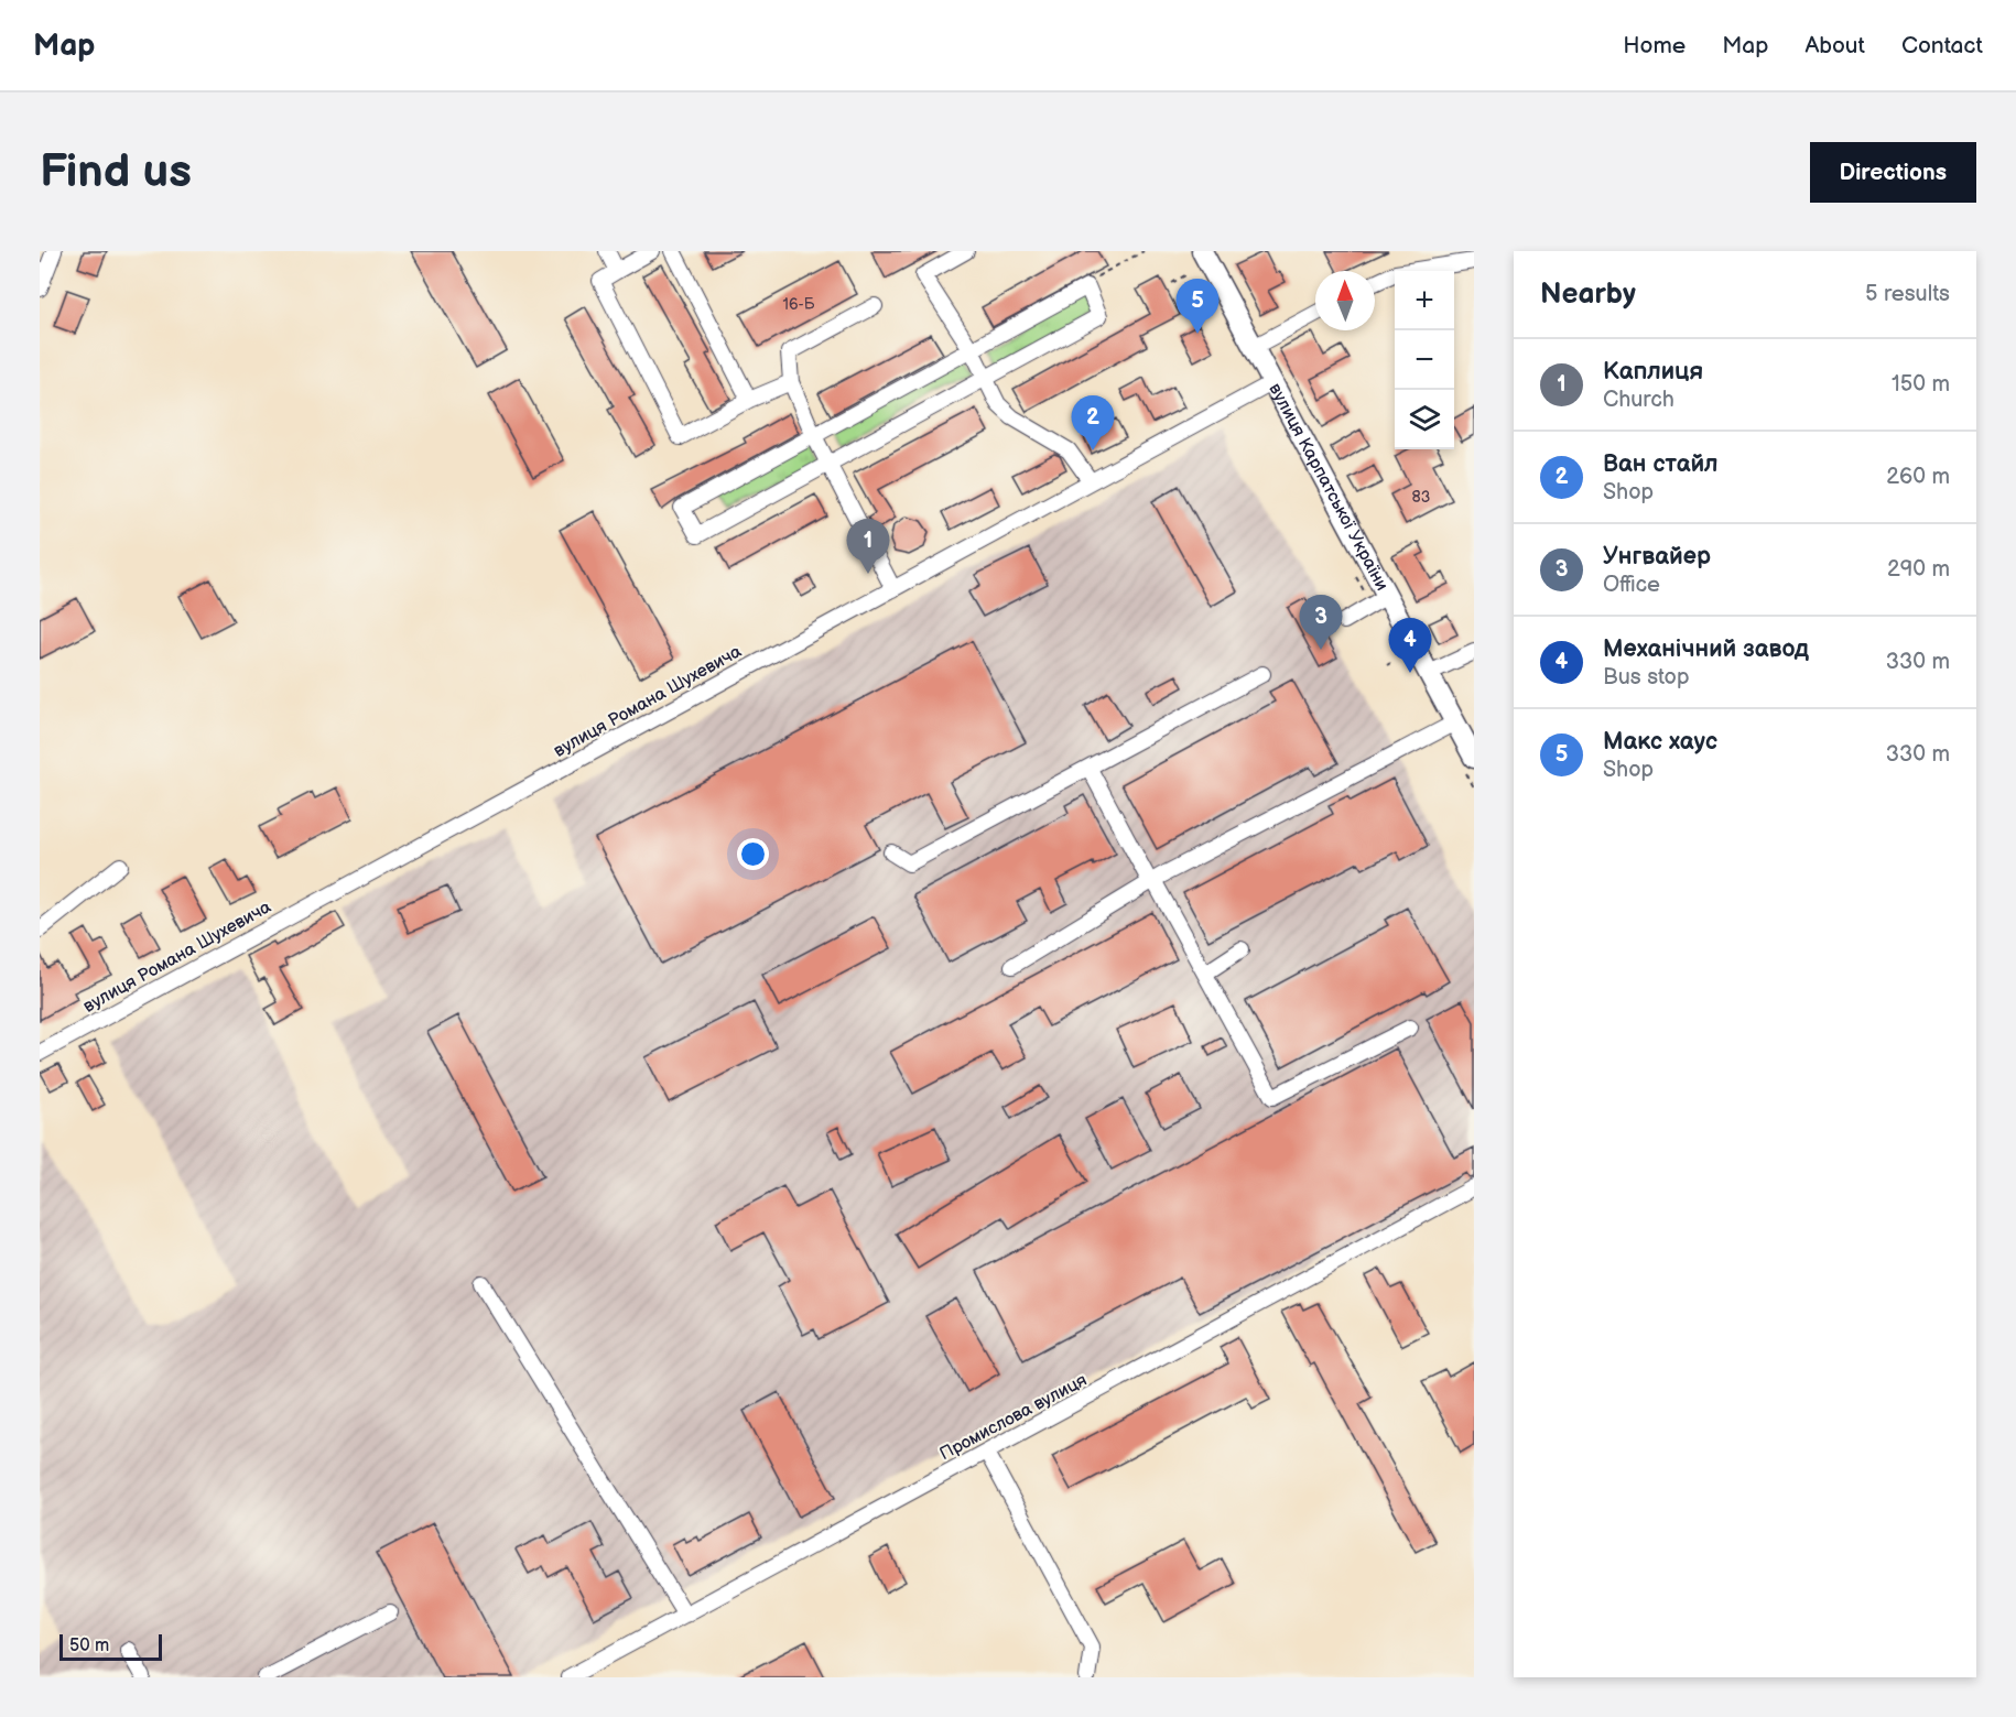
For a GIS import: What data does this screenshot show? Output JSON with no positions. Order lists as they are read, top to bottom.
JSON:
{
  "streets": {
    "main road": ["вулиця Карпатської України"],
    "street": ["вулиця Романа Шухевича", "Промислова вулиця"]
  },
  "crossings": [
    ["вулиця Карпатської України", "вулиця Романа Шухевича"]
  ],
  "house_numbers": ["16-Б", "83"],
  "scale_bar": "50 m",
  "north": "top",
  "page": {
    "header": "Map",
    "nav": [
      "Home",
      "Map",
      "About",
      "Contact"
    ],
    "buttons": "Directions",
    "title": "Find us",
    "heading": ["Nearby", "5 results"],
    "map_buttons": ["+", "−"],
    "pins": [
      "5",
      "2",
      "1",
      "3",
      "4"
    ],
    "list": [
      {
        "mark": "1",
        "name": "Каплиця",
        "note": "Church",
        "value": "150 m"
      },
      {
        "mark": "2",
        "name": "Ван стайл",
        "note": "Shop",
        "value": "260 m"
      },
      {
        "mark": "3",
        "name": "Унгвайер",
        "note": "Office",
        "value": "290 m"
      },
      {
        "mark": "4",
        "name": "Механічний завод",
        "note": "Bus stop",
        "value": "330 m"
      },
      {
        "mark": "5",
        "name": "Макс хаус",
        "note": "Shop",
        "value": "330 m"
      }
    ],
    "scale": "50 m"
  }
}
